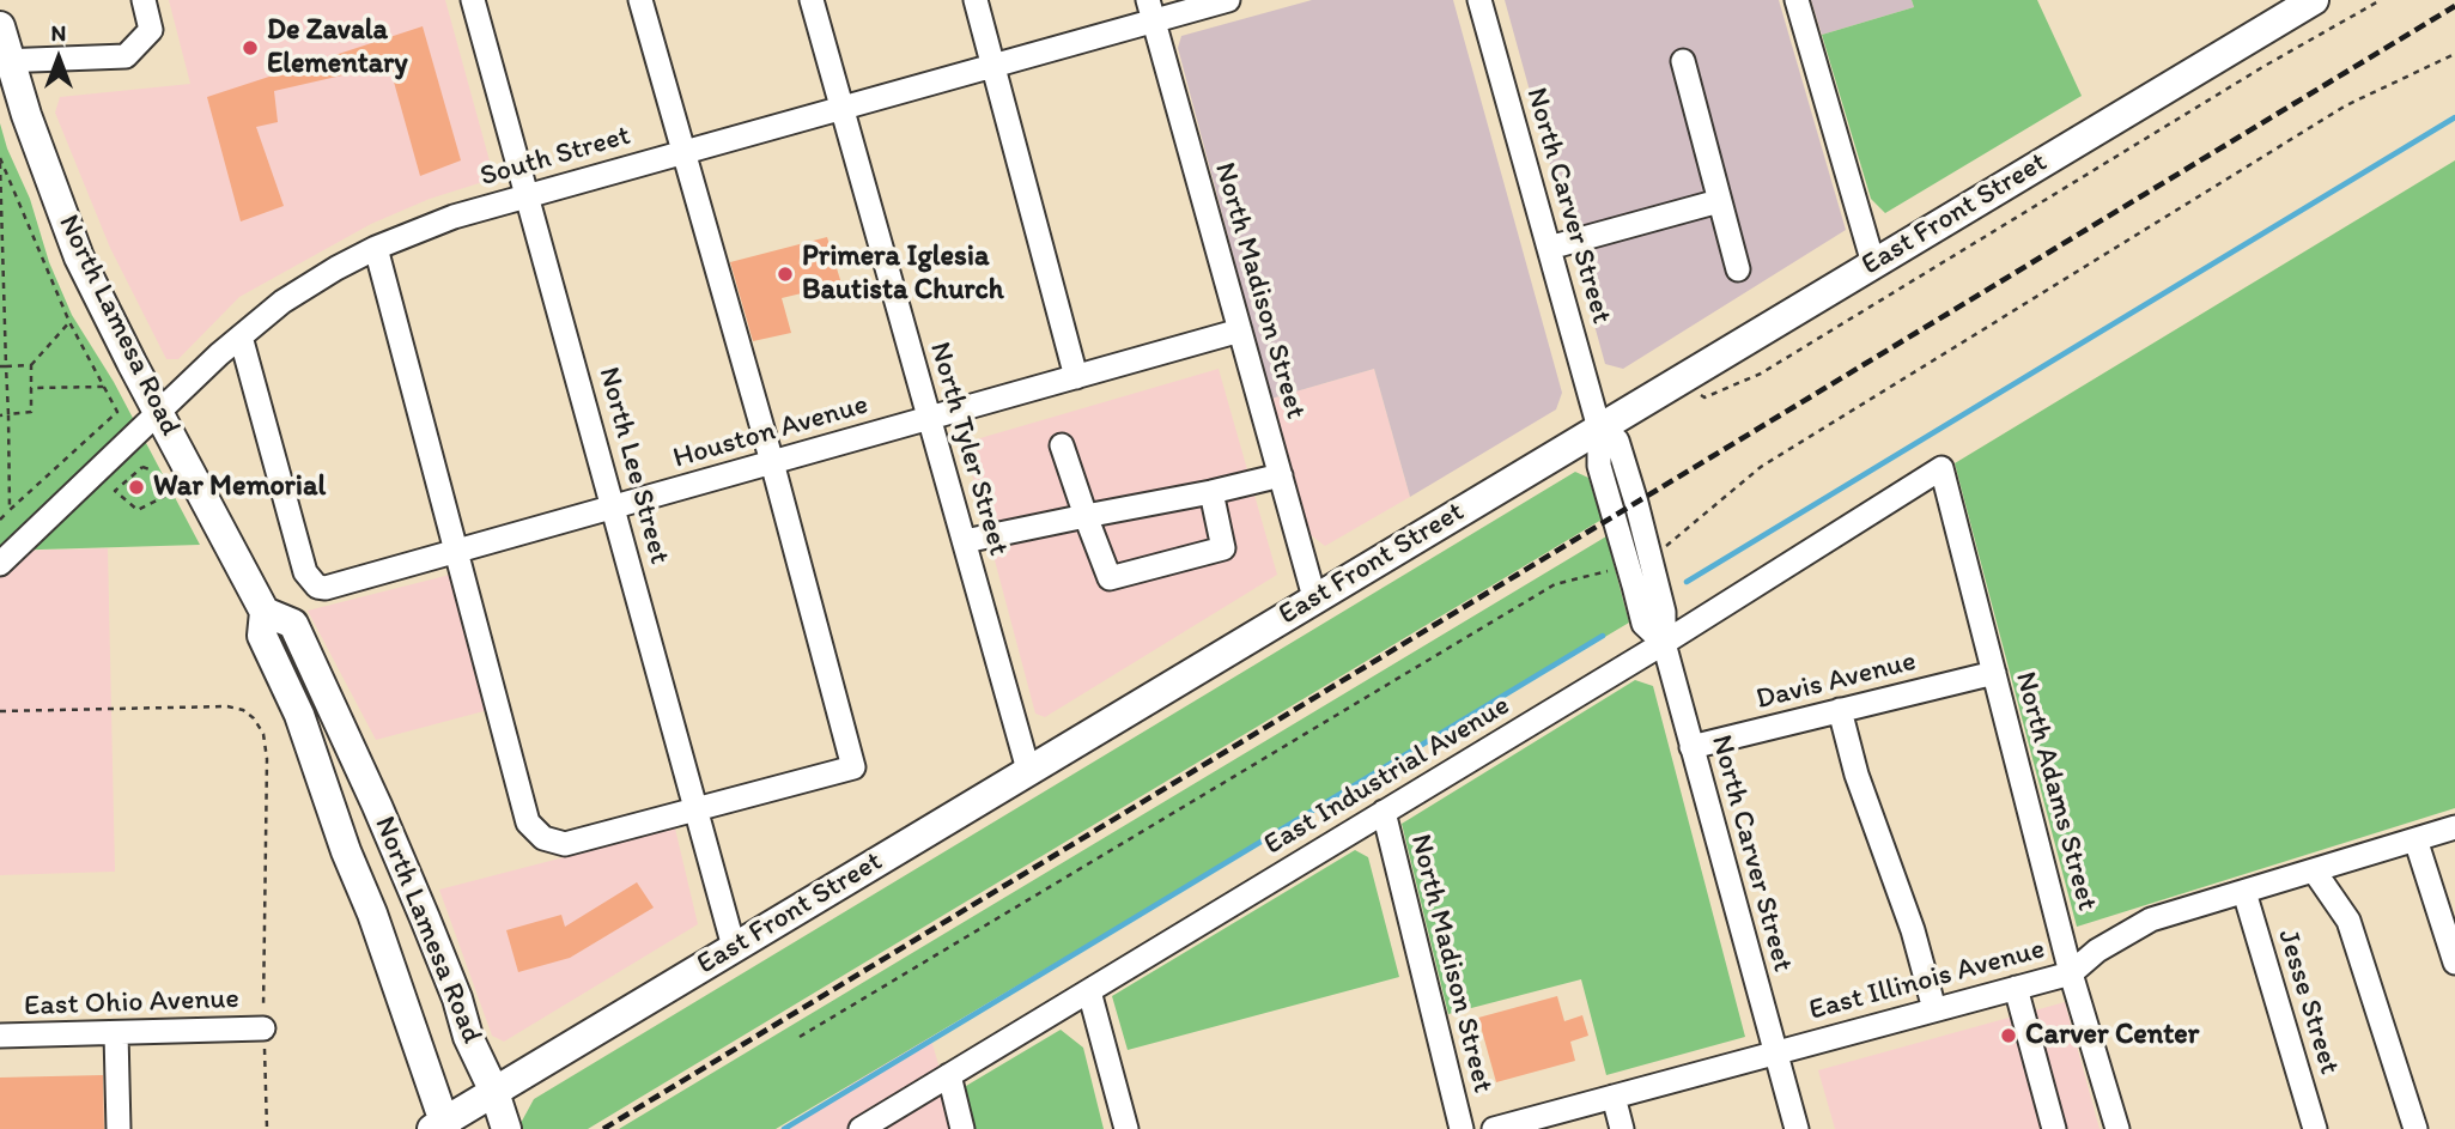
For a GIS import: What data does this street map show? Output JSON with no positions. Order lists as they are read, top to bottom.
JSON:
{
  "streets": {
    "main road": ["East Front Street", "North Lamesa Road"],
    "street": [
      "South Street",
      "North Carver Street",
      "North Madison Street",
      "Houston Avenue",
      "North Tyler Street",
      "North Lee Street",
      "Davis Avenue",
      "East Industrial Avenue",
      "North Adams Street",
      "East Illinois Avenue",
      "Jesse Street",
      "East Ohio Avenue"
    ]
  },
  "crossings": [
    ["South Street", "North Madison Street"],
    ["South Street", "North Lamesa Road"],
    ["South Street", "Houston Avenue"],
    ["South Street", "North Tyler Street"],
    ["South Street", "North Lee Street"],
    ["North Carver Street", "East Front Street"],
    ["North Carver Street", "Davis Avenue"],
    ["North Carver Street", "East Industrial Avenue"],
    ["North Carver Street", "East Illinois Avenue"],
    ["East Front Street", "North Madison Street"],
    ["East Front Street", "North Lamesa Road"],
    ["East Front Street", "North Tyler Street"],
    ["East Front Street", "North Lee Street"],
    ["North Madison Street", "Houston Avenue"],
    ["North Madison Street", "East Industrial Avenue"],
    ["Houston Avenue", "North Tyler Street"],
    ["Houston Avenue", "North Lee Street"],
    ["Davis Avenue", "North Adams Street"],
    ["East Industrial Avenue", "North Adams Street"],
    ["North Adams Street", "East Illinois Avenue"],
    ["East Illinois Avenue", "Jesse Street"]
  ],
  "places": [
    "De Zavala Elementary",
    "Primera Iglesia Bautista Church",
    "War Memorial",
    "Carver Center"
  ],
  "north": "top"
}
